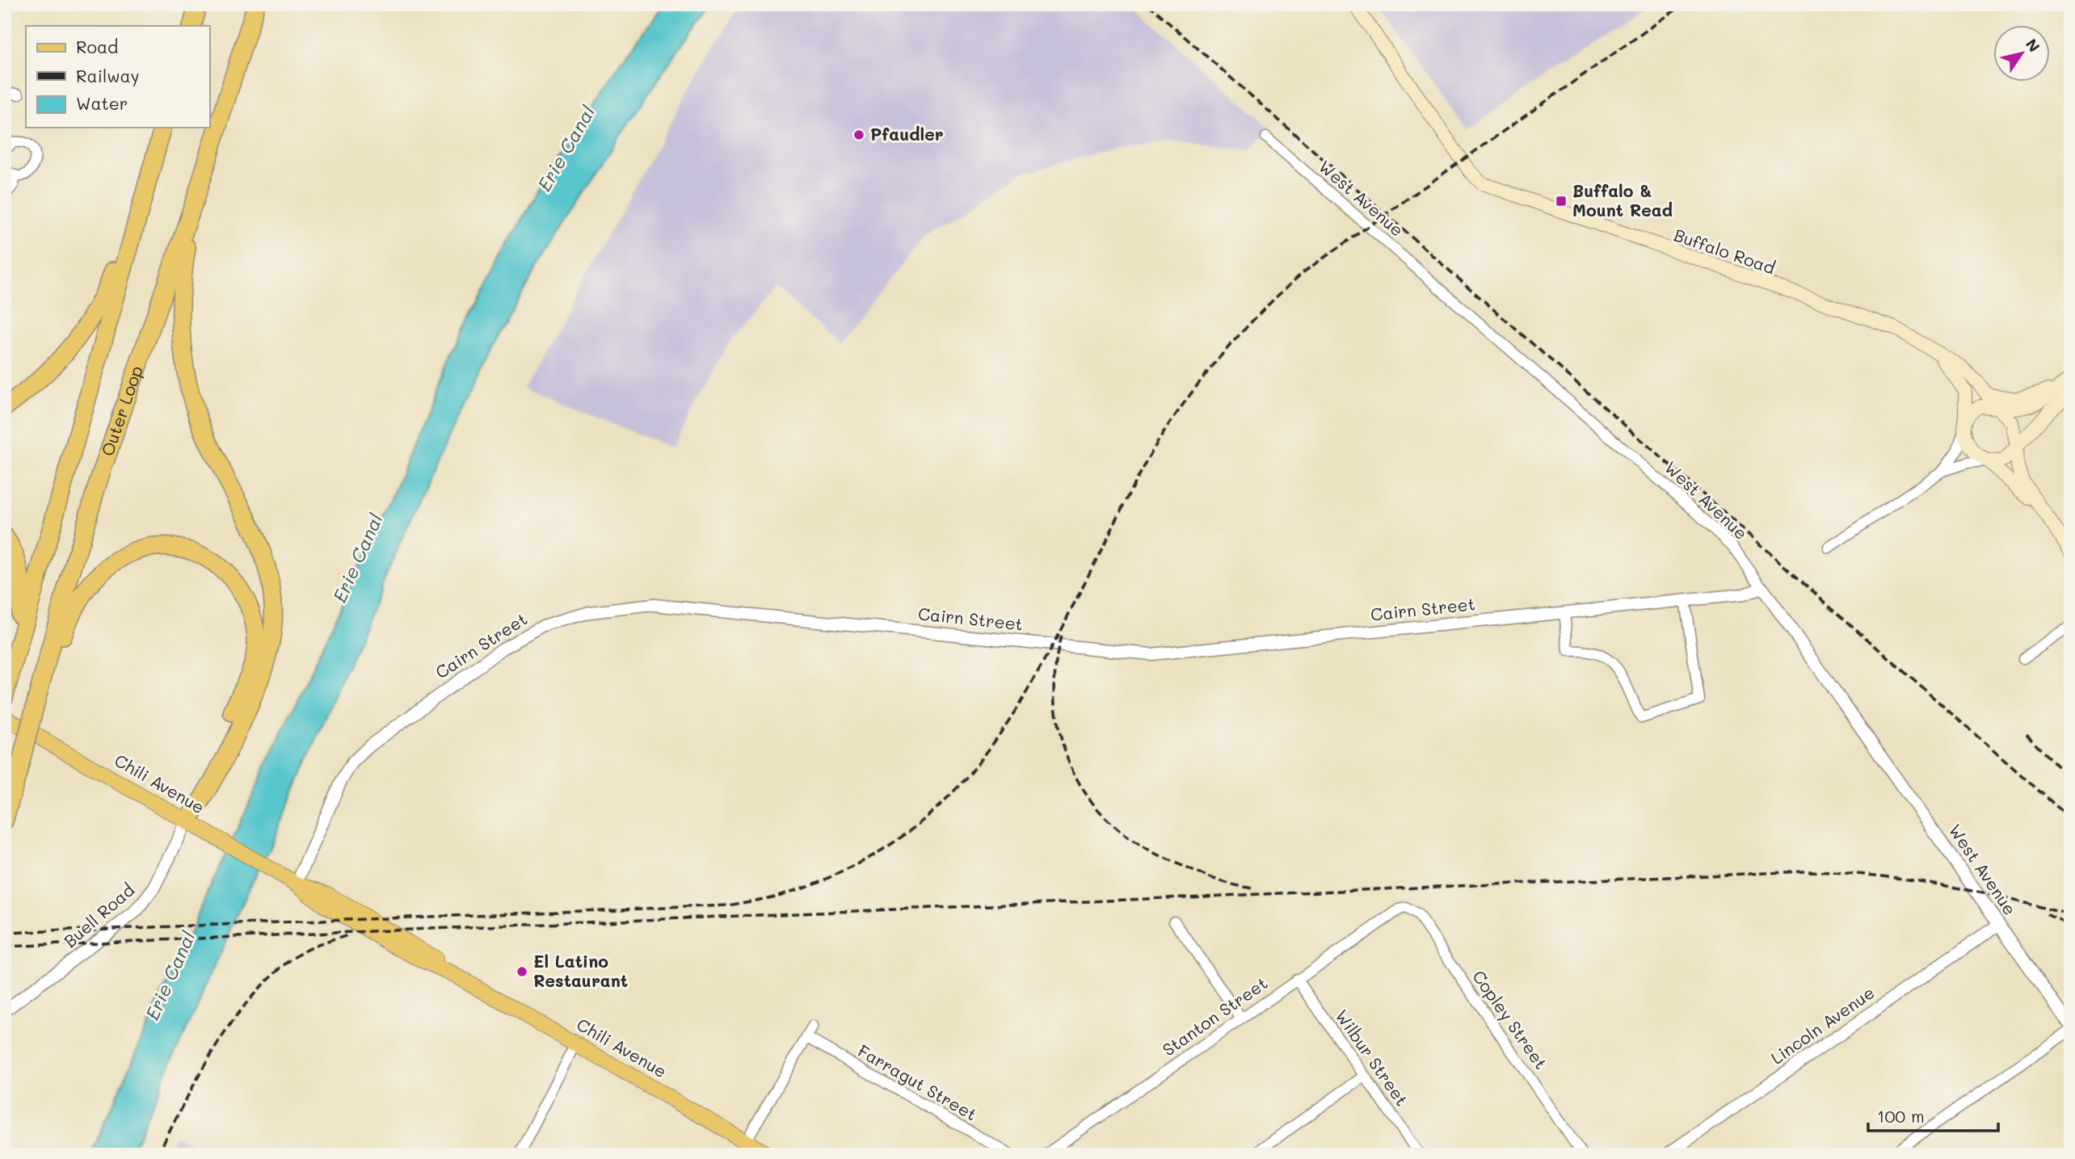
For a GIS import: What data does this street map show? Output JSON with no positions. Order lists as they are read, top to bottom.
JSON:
{
  "streets": {
    "highway": ["Outer Loop"],
    "main road": ["Buffalo Road", "Chili Avenue"],
    "street": [
      "West Avenue",
      "Cairn Street",
      "Buell Road",
      "Stanton Street",
      "Copley Street",
      "Lincoln Avenue",
      "Wilbur Street",
      "Farragut Street"
    ]
  },
  "crossings": [
    ["West Avenue", "Cairn Street"],
    ["West Avenue", "Lincoln Avenue"],
    ["Cairn Street", "Chili Avenue"],
    ["Chili Avenue", "Buell Road"],
    ["Stanton Street", "Copley Street"],
    ["Stanton Street", "Wilbur Street"]
  ],
  "water": ["Erie Canal"],
  "places": {
    "other": ["Pfaudler", "El Latino Restaurant"],
    "transit": ["Buffalo & Mount Read"]
  },
  "legend": ["Road", "Railway", "Water"],
  "scale_bar": "100 m",
  "north": "top right"
}
